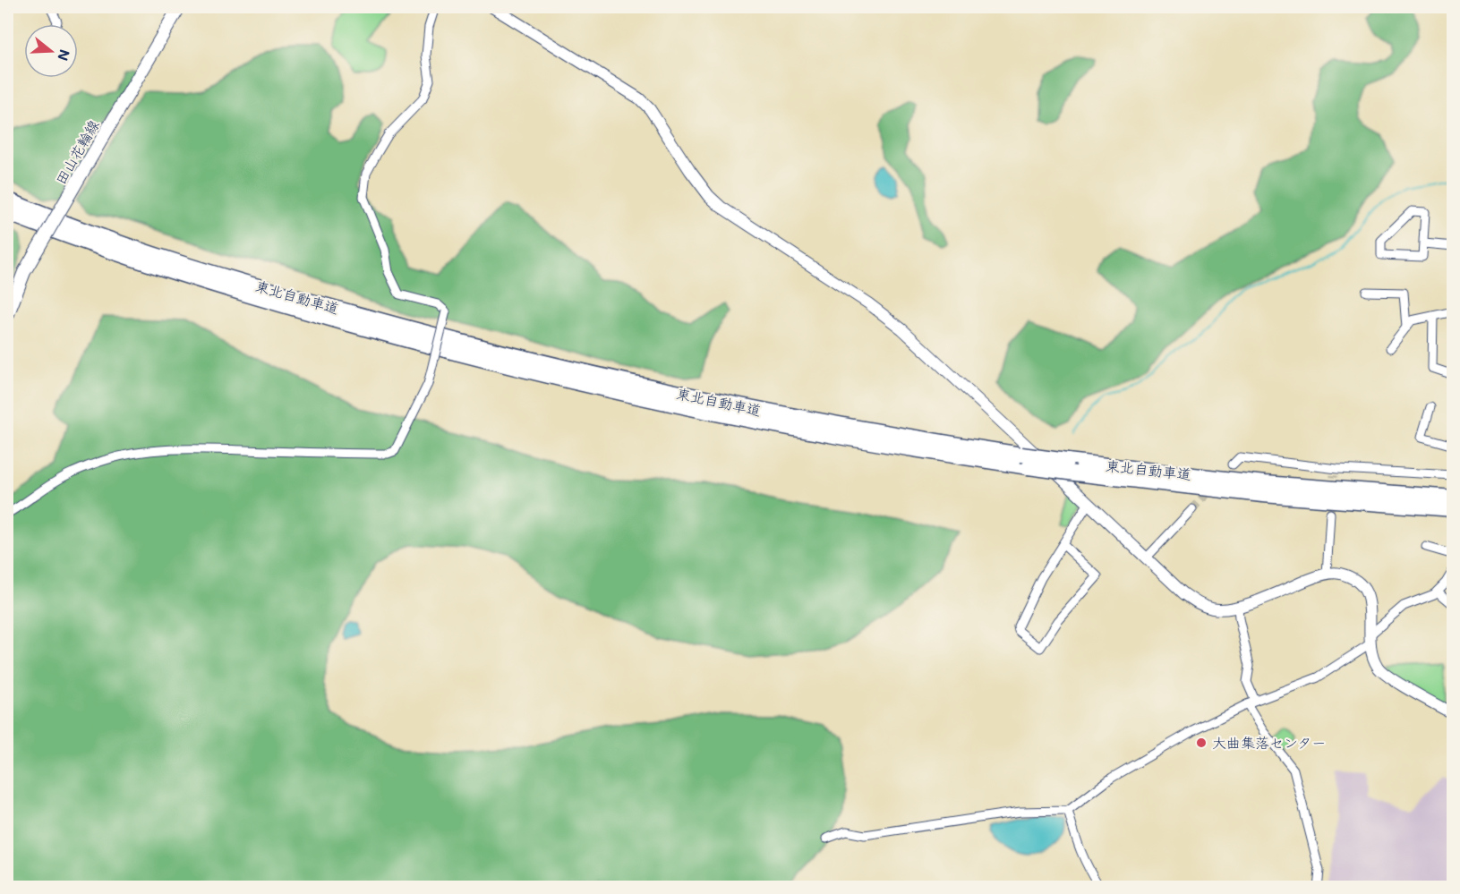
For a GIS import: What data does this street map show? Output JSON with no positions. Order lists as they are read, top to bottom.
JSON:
{
  "streets": {
    "highway": ["東北自動車道"],
    "main road": ["田山花輪線"]
  },
  "places": ["大曲集落センター"],
  "north": "right"
}
